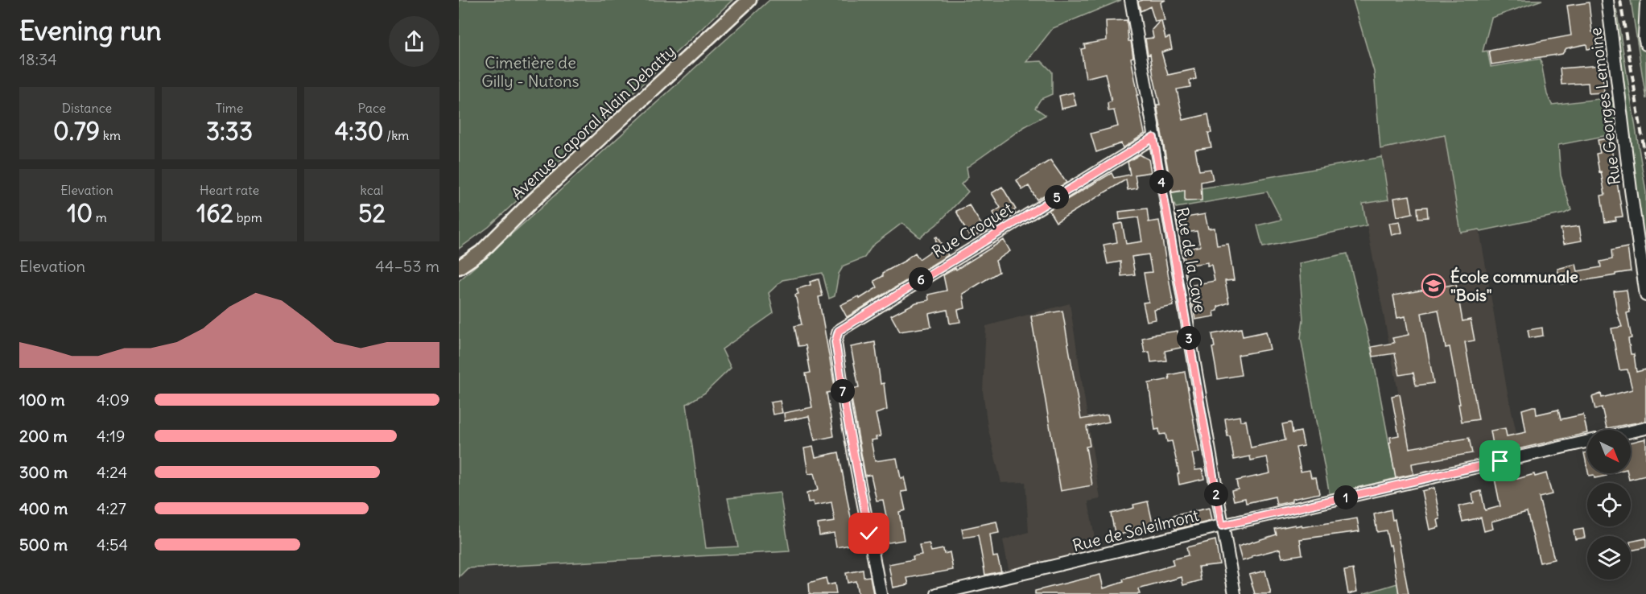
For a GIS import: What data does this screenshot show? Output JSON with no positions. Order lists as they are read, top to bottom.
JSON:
{
  "streets": {
    "main road": ["Avenue Caporal Alain Debatty"],
    "street": [
      "Rue Georges Lemoine",
      "Rue Croquet",
      "Rue de la Cave",
      "Rue de Soleilmont"
    ]
  },
  "crossings": [
    ["Rue Croquet", "Rue de la Cave"],
    ["Rue de la Cave", "Rue de Soleilmont"]
  ],
  "parks": ["Cimetière de Gilly - Nutons"],
  "places": {
    "school or university": ["École communale \"Bois\""]
  },
  "north": "bottom right",
  "page": {
    "heading": ["Evening run", "18:34"],
    "stats": [
      ["Distance", "0.79 km"],
      ["Time", "3:33"],
      ["Pace", "4:30 /km"],
      ["Elevation", "10 m"],
      ["Heart rate", "162 bpm"],
      ["kcal", "52"]
    ],
    "pins": [
      "4",
      "5",
      "6",
      "3",
      "7",
      "2",
      "1"
    ],
    "chart": ["Elevation", "44–53 m"],
    "list": [
      {
        "name": "100 m",
        "note": "4:09"
      },
      {
        "name": "200 m",
        "note": "4:19"
      },
      {
        "name": "300 m",
        "note": "4:24"
      },
      {
        "name": "400 m",
        "note": "4:27"
      },
      {
        "name": "500 m",
        "note": "4:54"
      }
    ]
  }
}
